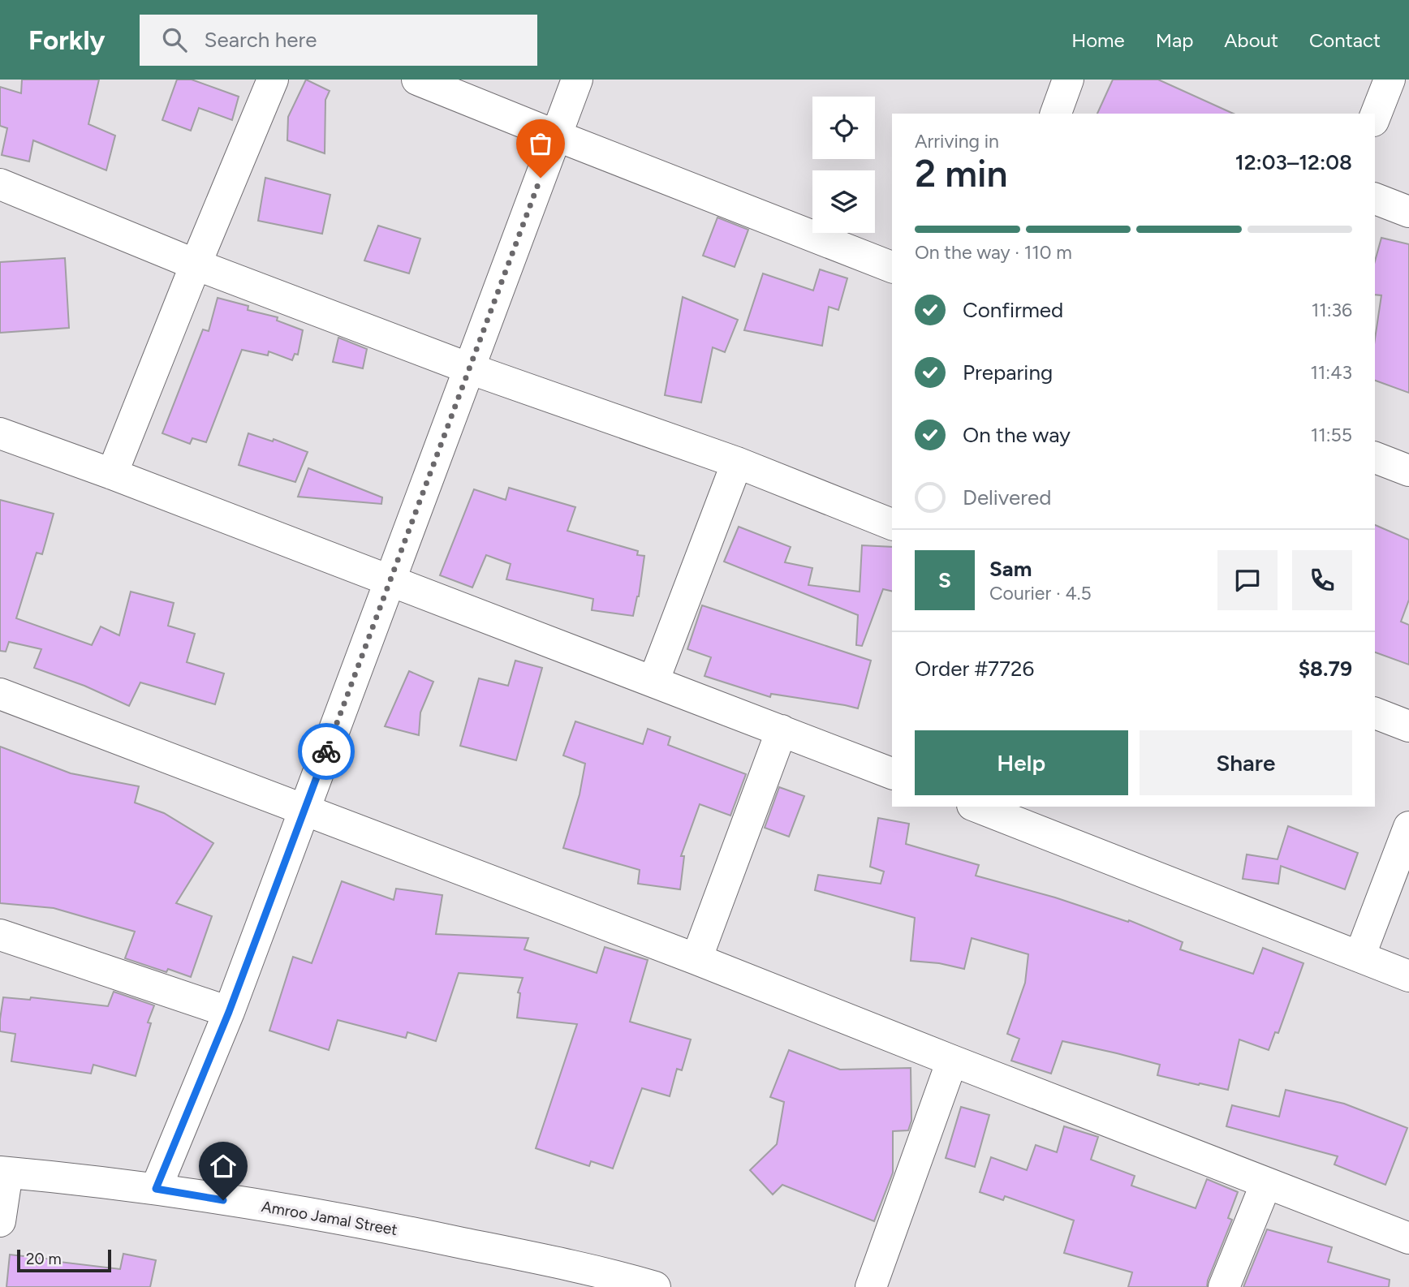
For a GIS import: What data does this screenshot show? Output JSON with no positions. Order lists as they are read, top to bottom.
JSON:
{
  "streets": {
    "street": ["Amroo Jamal Street"]
  },
  "scale_bar": "20 m",
  "page": {
    "header": "Forkly",
    "search": "Search here",
    "nav": [
      "Home",
      "Map",
      "About",
      "Contact"
    ],
    "heading": ["2 min", "Arriving in", "12:03–12:08"],
    "panel": [
      "Sam",
      "Courier · 4.5",
      "Order #7726",
      "$8.79"
    ],
    "bar": "On the way · 110 m",
    "list": [
      ["Confirmed", "11:36"],
      ["Preparing", "11:43"],
      ["On the way", "11:55"],
      "Delivered"
    ],
    "round": "S",
    "buttons": ["Help", "Share"],
    "scale": "20 m"
  }
}
